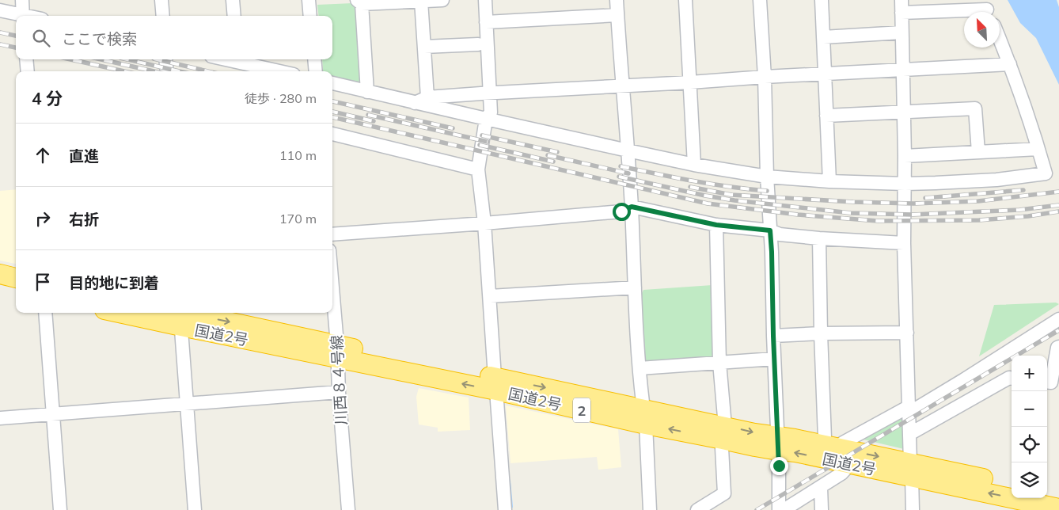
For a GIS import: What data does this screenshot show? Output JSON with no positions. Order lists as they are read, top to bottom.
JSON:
{
  "streets": {
    "highway": ["国道2号", "2"],
    "street": ["川西８４号線"]
  },
  "crossings": [
    ["国道2号", "川西８４号線"]
  ],
  "north": "top left",
  "page": {
    "search": "ここで検索",
    "heading": ["4 分", "徒歩 · 280 m"],
    "list": [
      ["直進", "110 m"],
      ["右折", "170 m"],
      "目的地に到着"
    ],
    "map_buttons": ["+", "−"]
  }
}
